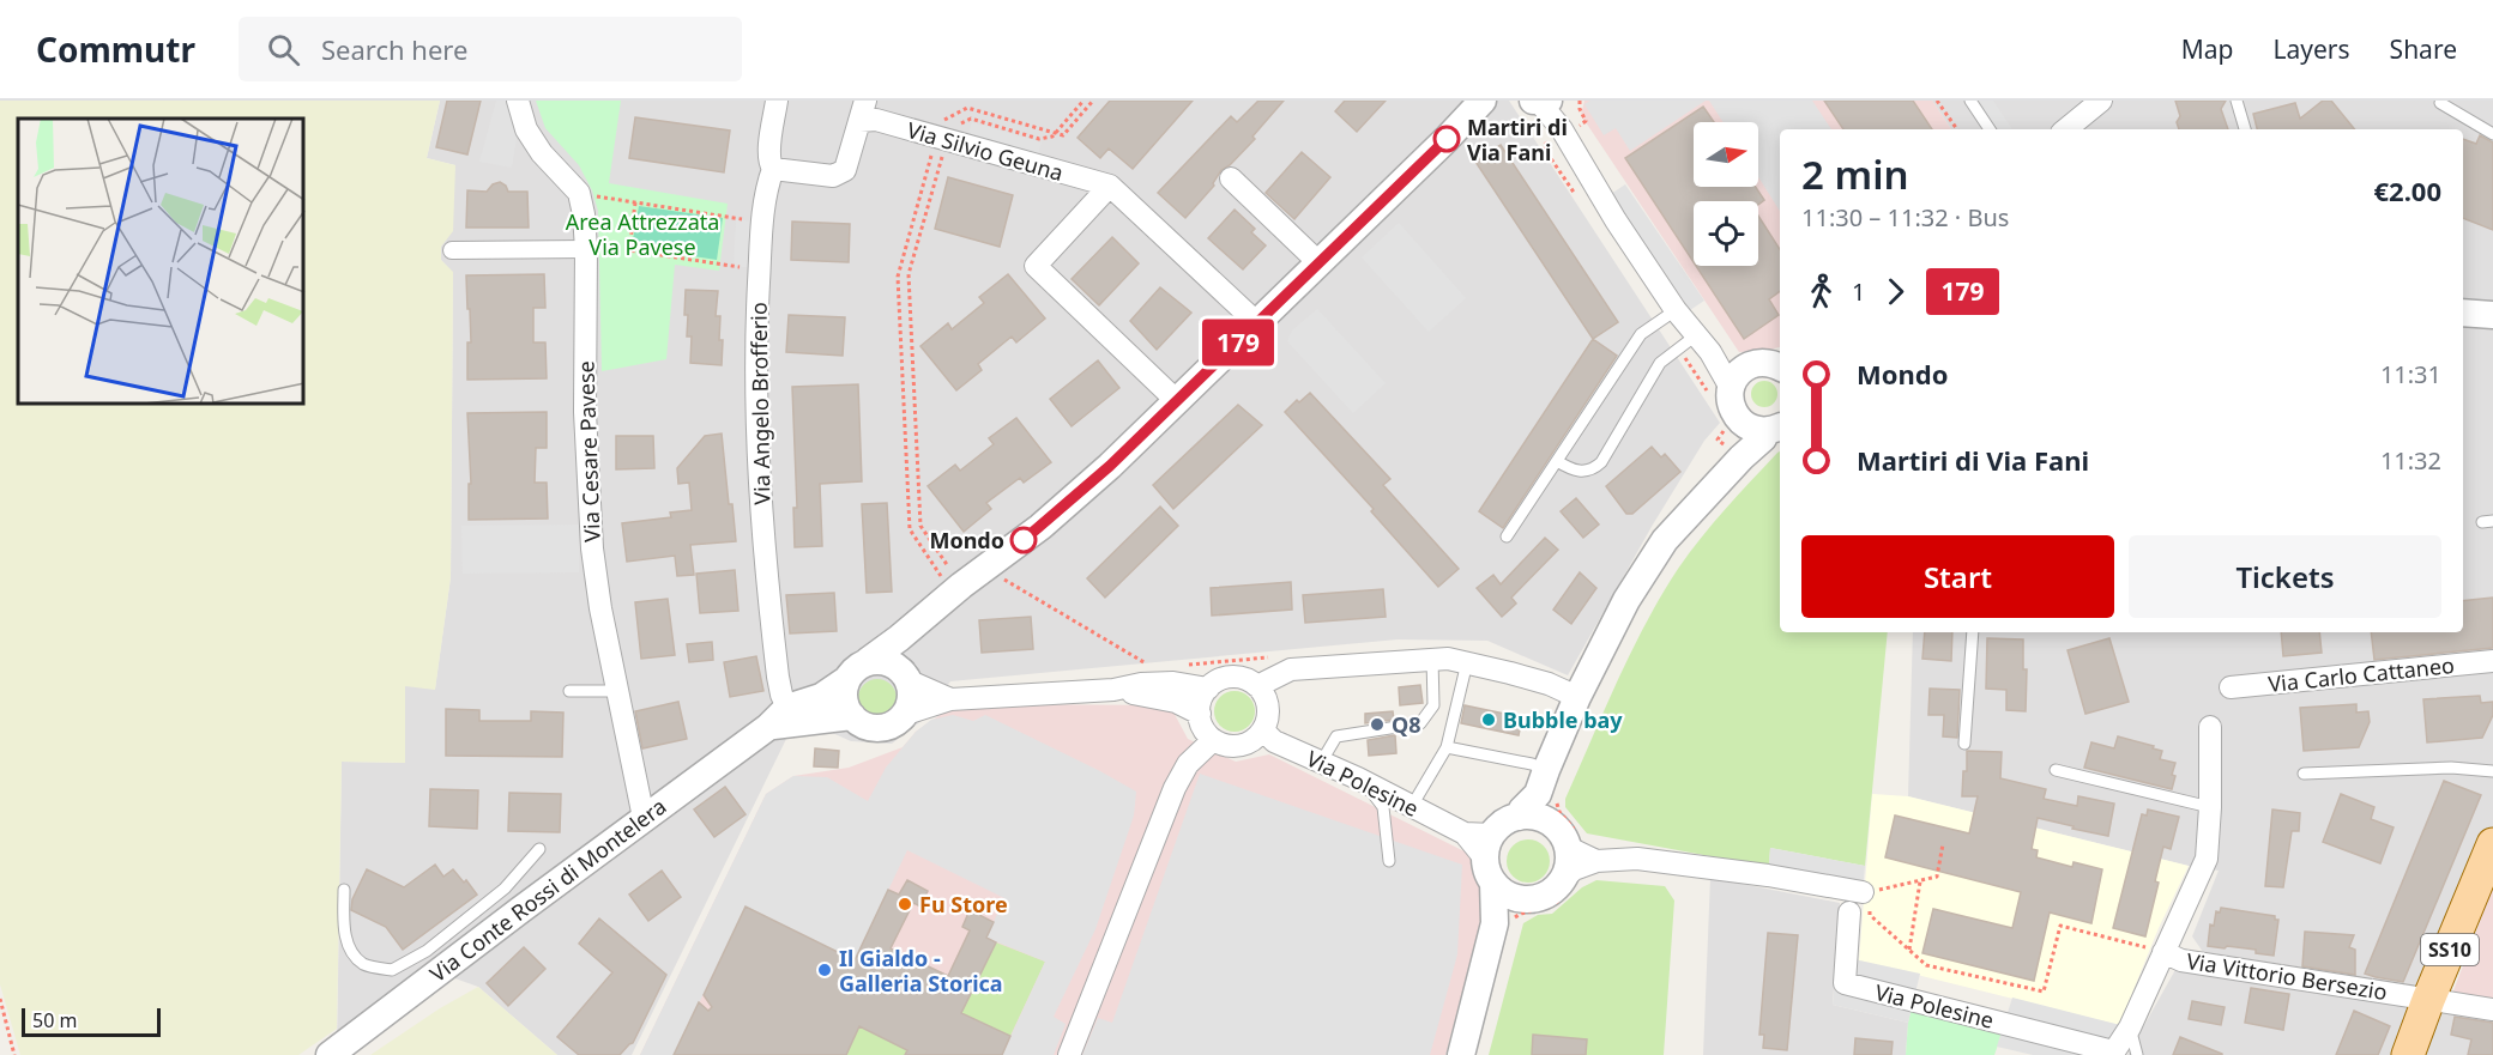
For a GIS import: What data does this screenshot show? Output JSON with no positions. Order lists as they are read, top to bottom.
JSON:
{
  "streets": {
    "main road": ["SS10"],
    "street": [
      "Via Silvio Geuna",
      "Via Angelo Brofferio",
      "Via Cesare Pavese",
      "Via Carlo Cattaneo",
      "Via Polesine",
      "Via Conte Rossi di Montelera",
      "Via Vittorio Bersezio"
    ]
  },
  "crossings": [
    ["Via Angelo Brofferio", "Via Conte Rossi di Montelera"],
    ["Via Cesare Pavese", "Via Conte Rossi di Montelera"],
    ["SS10", "Via Vittorio Bersezio"]
  ],
  "parks": ["Area Attrezzata Via Pavese"],
  "places": [
    "Martiri di Via Fani",
    "Mondo",
    "Bubble bay",
    "Q8",
    "Fu Store",
    "Il Gialdo - Galleria Storica"
  ],
  "lines": ["bus line 179"],
  "scale_bar": "50 m",
  "north": "right",
  "page": {
    "header": "Commutr",
    "search": "Search here",
    "nav": ["Map", "Layers", "Share"],
    "on_map": "179",
    "heading": ["2 min", "11:30 – 11:32 · Bus", "€2.00"],
    "legs": ["1", "179"],
    "list": [
      {
        "name": "Mondo",
        "value": "11:31"
      },
      {
        "name": "Martiri di Via Fani",
        "value": "11:32"
      }
    ],
    "buttons": ["Start", "Tickets"],
    "scale": "50 m"
  }
}
